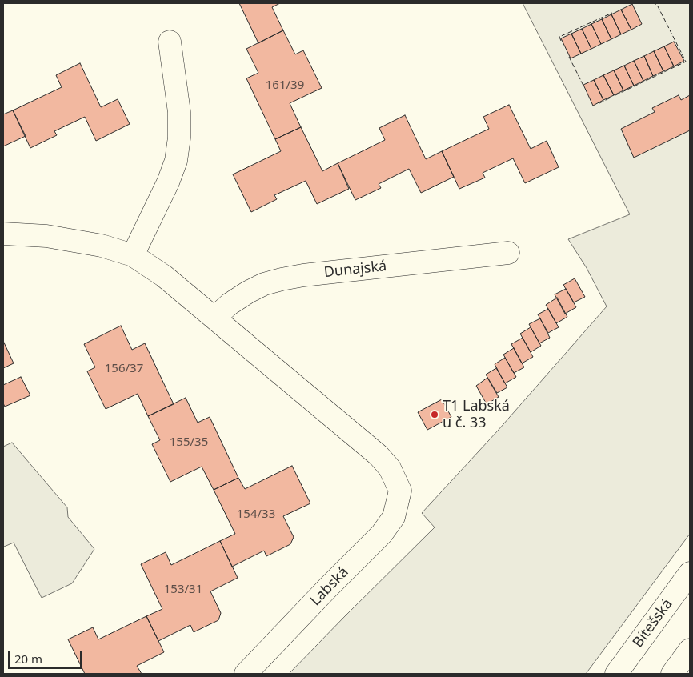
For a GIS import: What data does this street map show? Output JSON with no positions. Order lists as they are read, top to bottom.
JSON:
{
  "streets": {
    "main road": ["Dunajská", "Labská", "Bítešská"]
  },
  "crossings": [
    ["Dunajská", "Labská"]
  ],
  "places": ["T1 Labská u č. 33"],
  "house_numbers": [
    "161/39",
    "156/37",
    "155/35",
    "154/33",
    "153/31"
  ],
  "scale_bar": "20 m"
}
